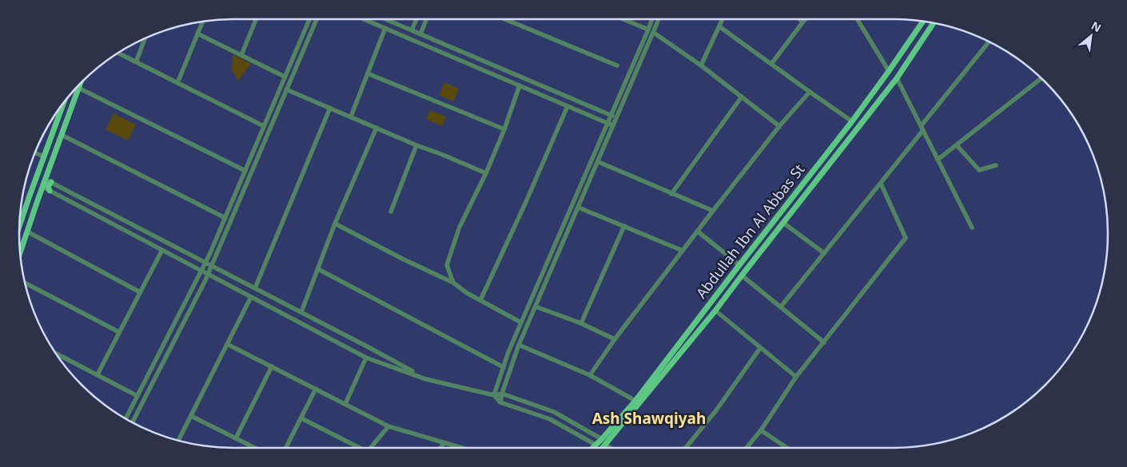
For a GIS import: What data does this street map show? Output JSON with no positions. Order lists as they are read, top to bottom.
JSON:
{
  "streets": {
    "main road": ["Abdullah Ibn Al Abbas St"]
  },
  "districts": ["Ash Shawqiyah"],
  "north": "top right"
}
